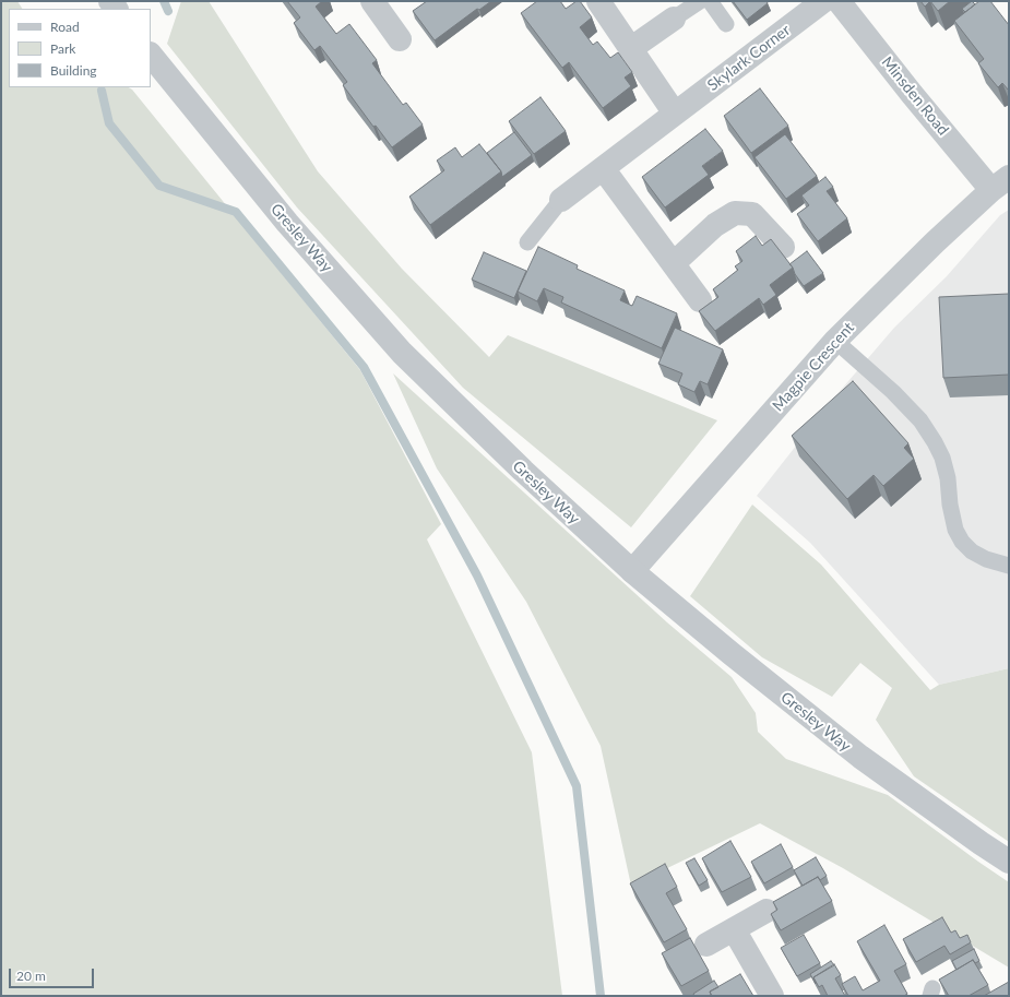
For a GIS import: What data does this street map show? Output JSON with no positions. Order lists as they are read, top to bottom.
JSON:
{
  "streets": {
    "street": [
      "Skylark Corner",
      "Minsden Road",
      "Gresley Way",
      "Magpie Crescent"
    ]
  },
  "crossings": [
    ["Minsden Road", "Magpie Crescent"],
    ["Gresley Way", "Magpie Crescent"]
  ],
  "legend": ["Road", "Park", "Building"],
  "scale_bar": "20 m"
}
